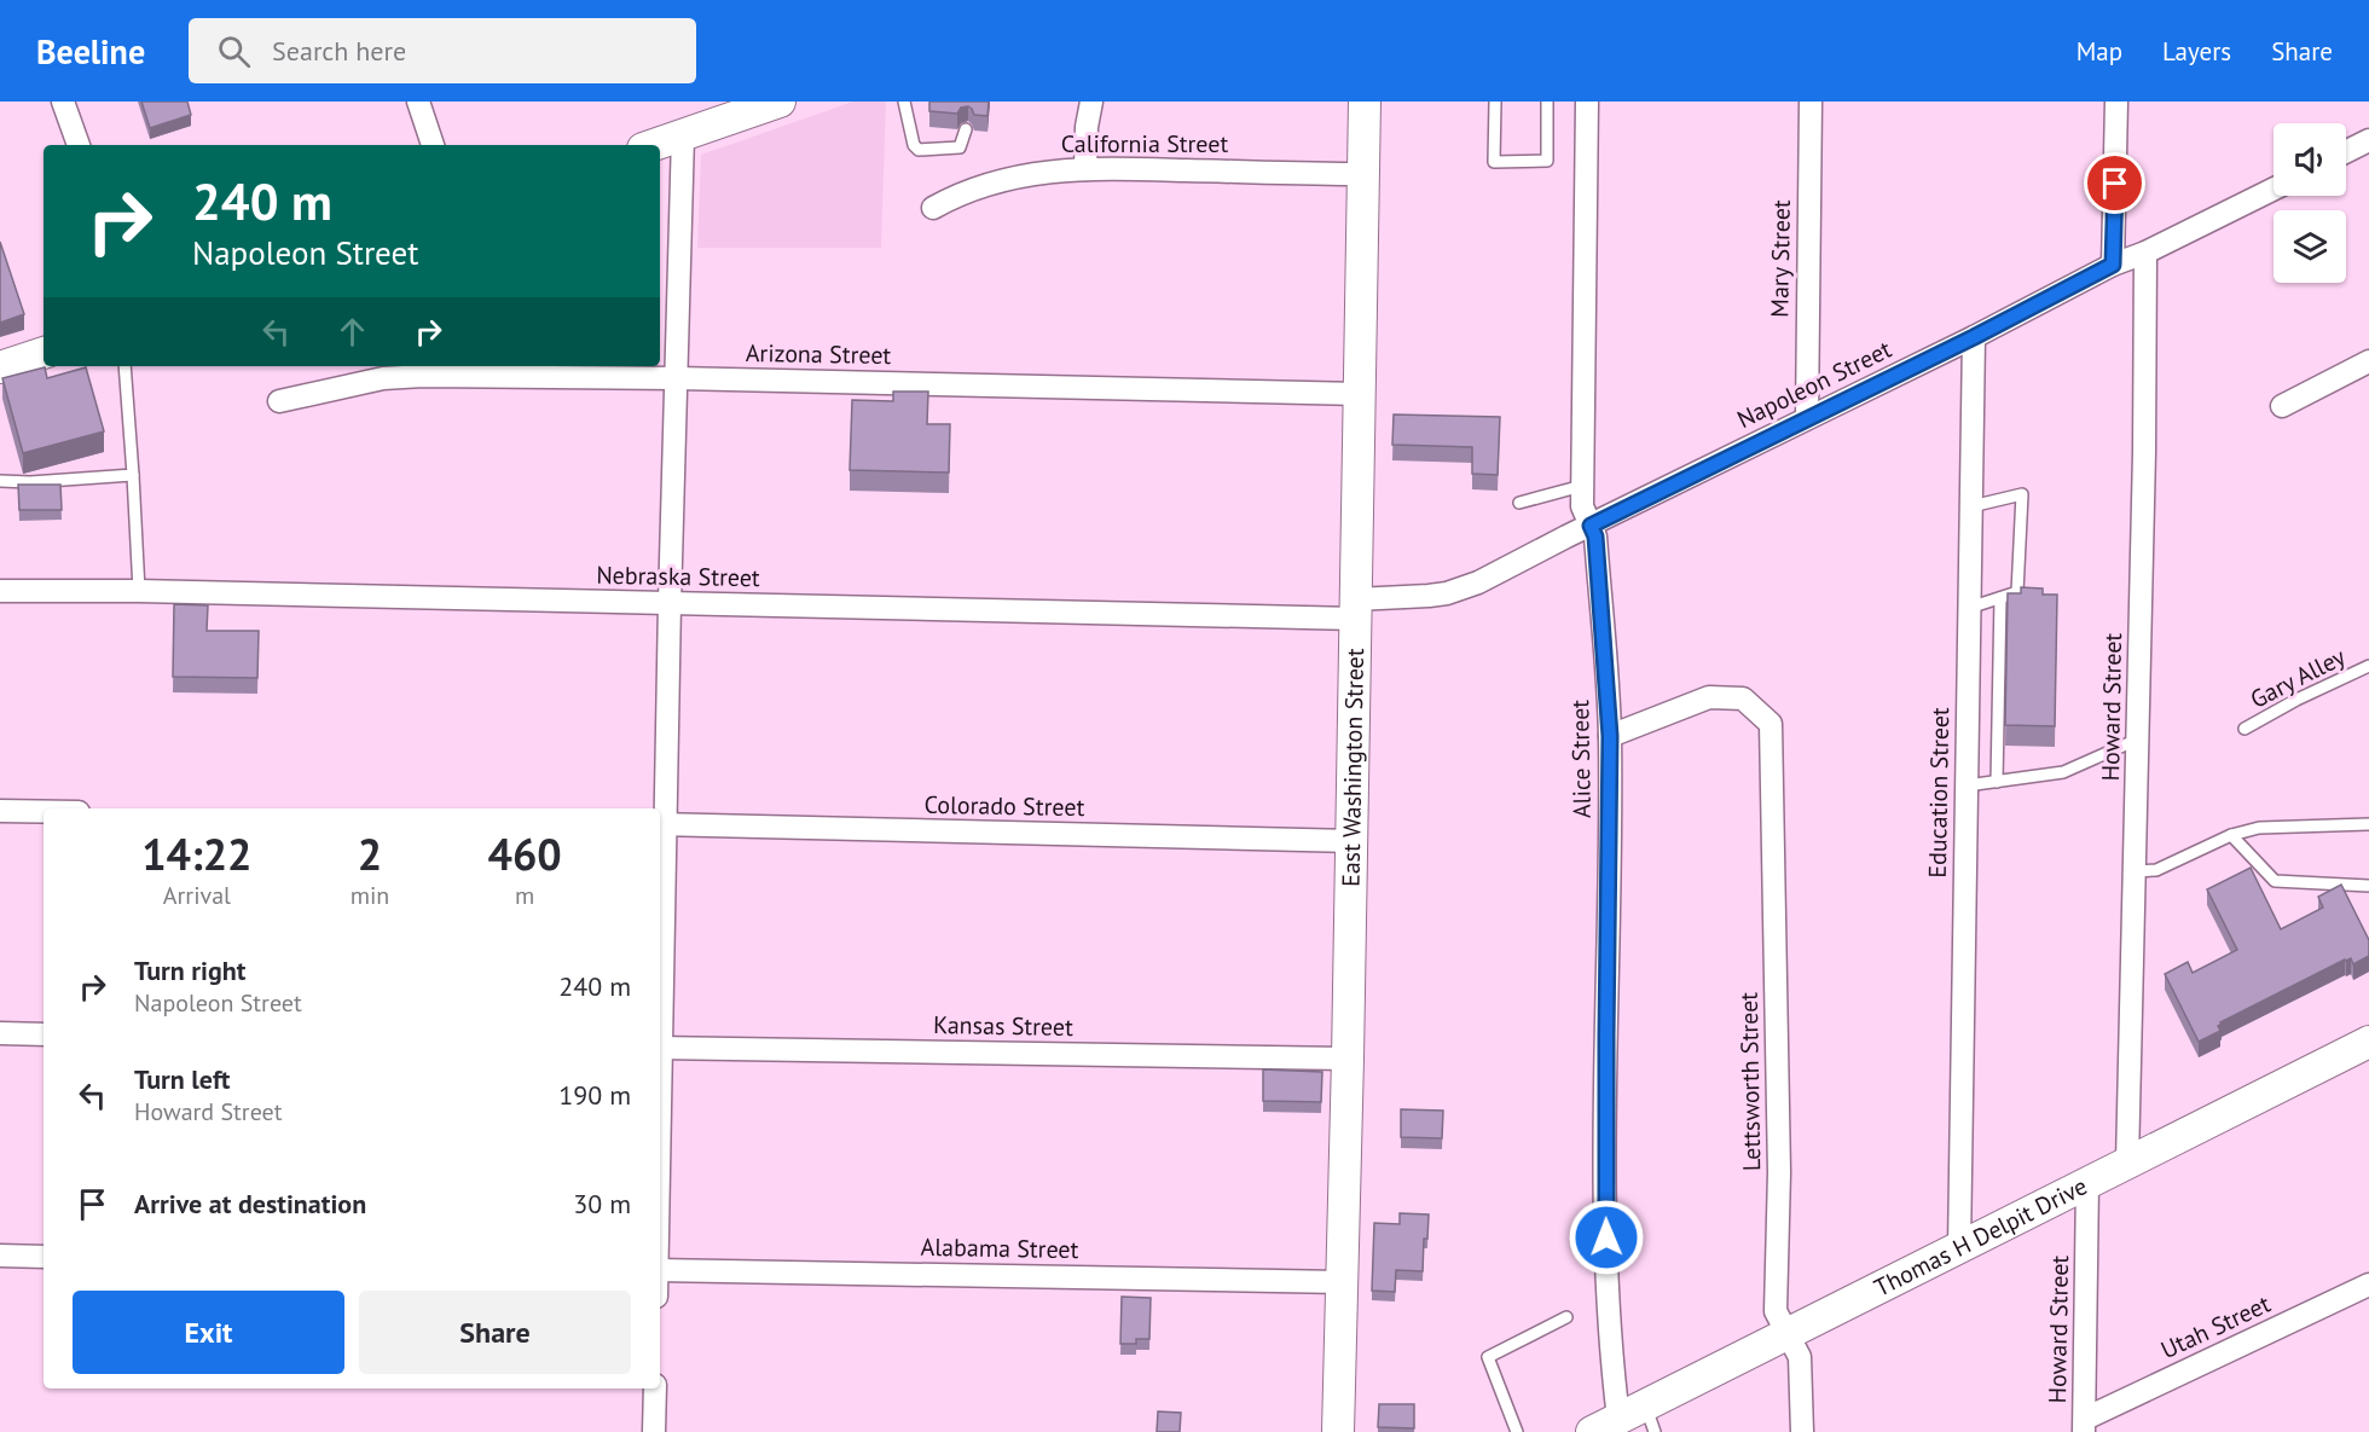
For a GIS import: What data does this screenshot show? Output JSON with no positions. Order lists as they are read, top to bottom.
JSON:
{
  "streets": {
    "street": [
      "California Street",
      "Mary Street",
      "Arizona Street",
      "Napoleon Street",
      "Nebraska Street",
      "Howard Street",
      "Alice Street",
      "East Washington Street",
      "Education Street",
      "Colorado Street",
      "Kansas Street",
      "Lettsworth Street",
      "Thomas H Delpit Drive",
      "Alabama Street",
      "Utah Street"
    ],
    "lane": ["Gary Alley"]
  },
  "crossings": [
    ["California Street", "East Washington Street"],
    ["Mary Street", "Napoleon Street"],
    ["Arizona Street", "East Washington Street"],
    ["Napoleon Street", "Nebraska Street"],
    ["Napoleon Street", "Howard Street"],
    ["Napoleon Street", "Alice Street"],
    ["Napoleon Street", "East Washington Street"],
    ["Napoleon Street", "Education Street"],
    ["Nebraska Street", "East Washington Street"],
    ["Howard Street", "Thomas H Delpit Drive"],
    ["Howard Street", "Utah Street"],
    ["Alice Street", "Lettsworth Street"],
    ["Alice Street", "Thomas H Delpit Drive"],
    ["East Washington Street", "Colorado Street"],
    ["East Washington Street", "Kansas Street"],
    ["East Washington Street", "Alabama Street"],
    ["Education Street", "Thomas H Delpit Drive"],
    ["Lettsworth Street", "Thomas H Delpit Drive"]
  ],
  "page": {
    "header": "Beeline",
    "search": "Search here",
    "nav": ["Map", "Layers", "Share"],
    "turn": ["240 m", "Napoleon Street"],
    "eta": [
      "14:22",
      "Arrival",
      "2",
      "min",
      "460",
      "m"
    ],
    "list": [
      {
        "name": "Turn right",
        "note": "Napoleon Street",
        "value": "240 m"
      },
      {
        "name": "Turn left",
        "note": "Howard Street",
        "value": "190 m"
      },
      {
        "name": "Arrive at destination",
        "value": "30 m"
      }
    ],
    "buttons": ["Exit", "Share"]
  }
}
